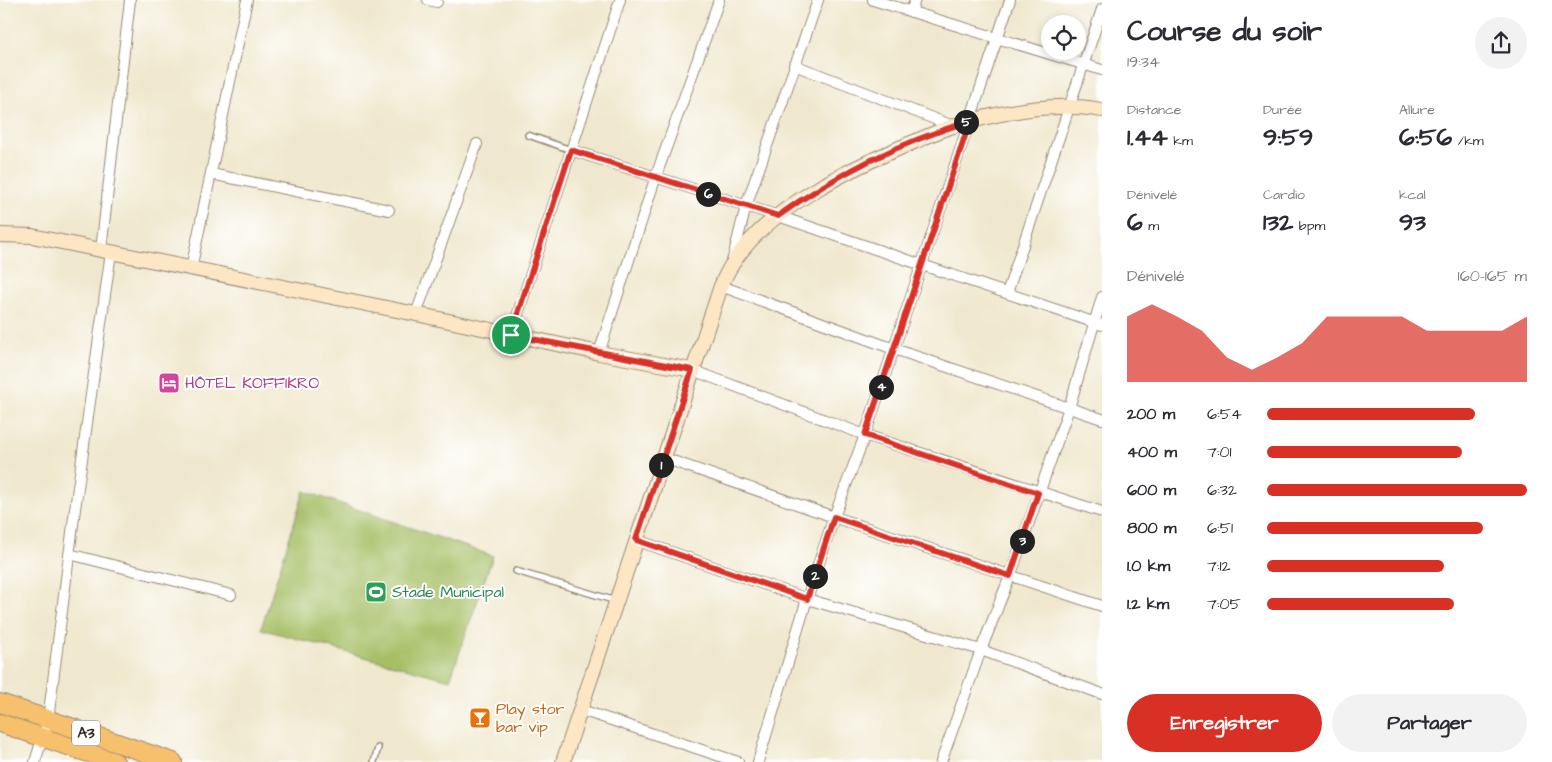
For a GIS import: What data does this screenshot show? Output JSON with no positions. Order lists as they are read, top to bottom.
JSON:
{
  "streets": {
    "highway": ["A3"]
  },
  "places": {
    "hotel": ["HÔTEL KOFFIKRO"],
    "sports": ["Stade Municipal"],
    "bar": ["Play stor bar vip"]
  },
  "page": {
    "heading": ["Course du soir", "19:34"],
    "stats": [
      ["Distance", "1.44 km"],
      ["Durée", "9:59"],
      ["Allure", "6:56 /km"],
      ["Dénivelé", "6 m"],
      ["Cardio", "132 bpm"],
      ["kcal", "93"]
    ],
    "pins": [
      "5",
      "6",
      "4",
      "1",
      "3",
      "2"
    ],
    "chart": ["Dénivelé", "160–165 m"],
    "list": [
      {
        "name": "200 m",
        "note": "6:54"
      },
      {
        "name": "400 m",
        "note": "7:01"
      },
      {
        "name": "600 m",
        "note": "6:32"
      },
      {
        "name": "800 m",
        "note": "6:51"
      },
      {
        "name": "1.0 km",
        "note": "7:12"
      },
      {
        "name": "1.2 km",
        "note": "7:05"
      }
    ],
    "buttons": ["Enregistrer", "Partager"]
  }
}
